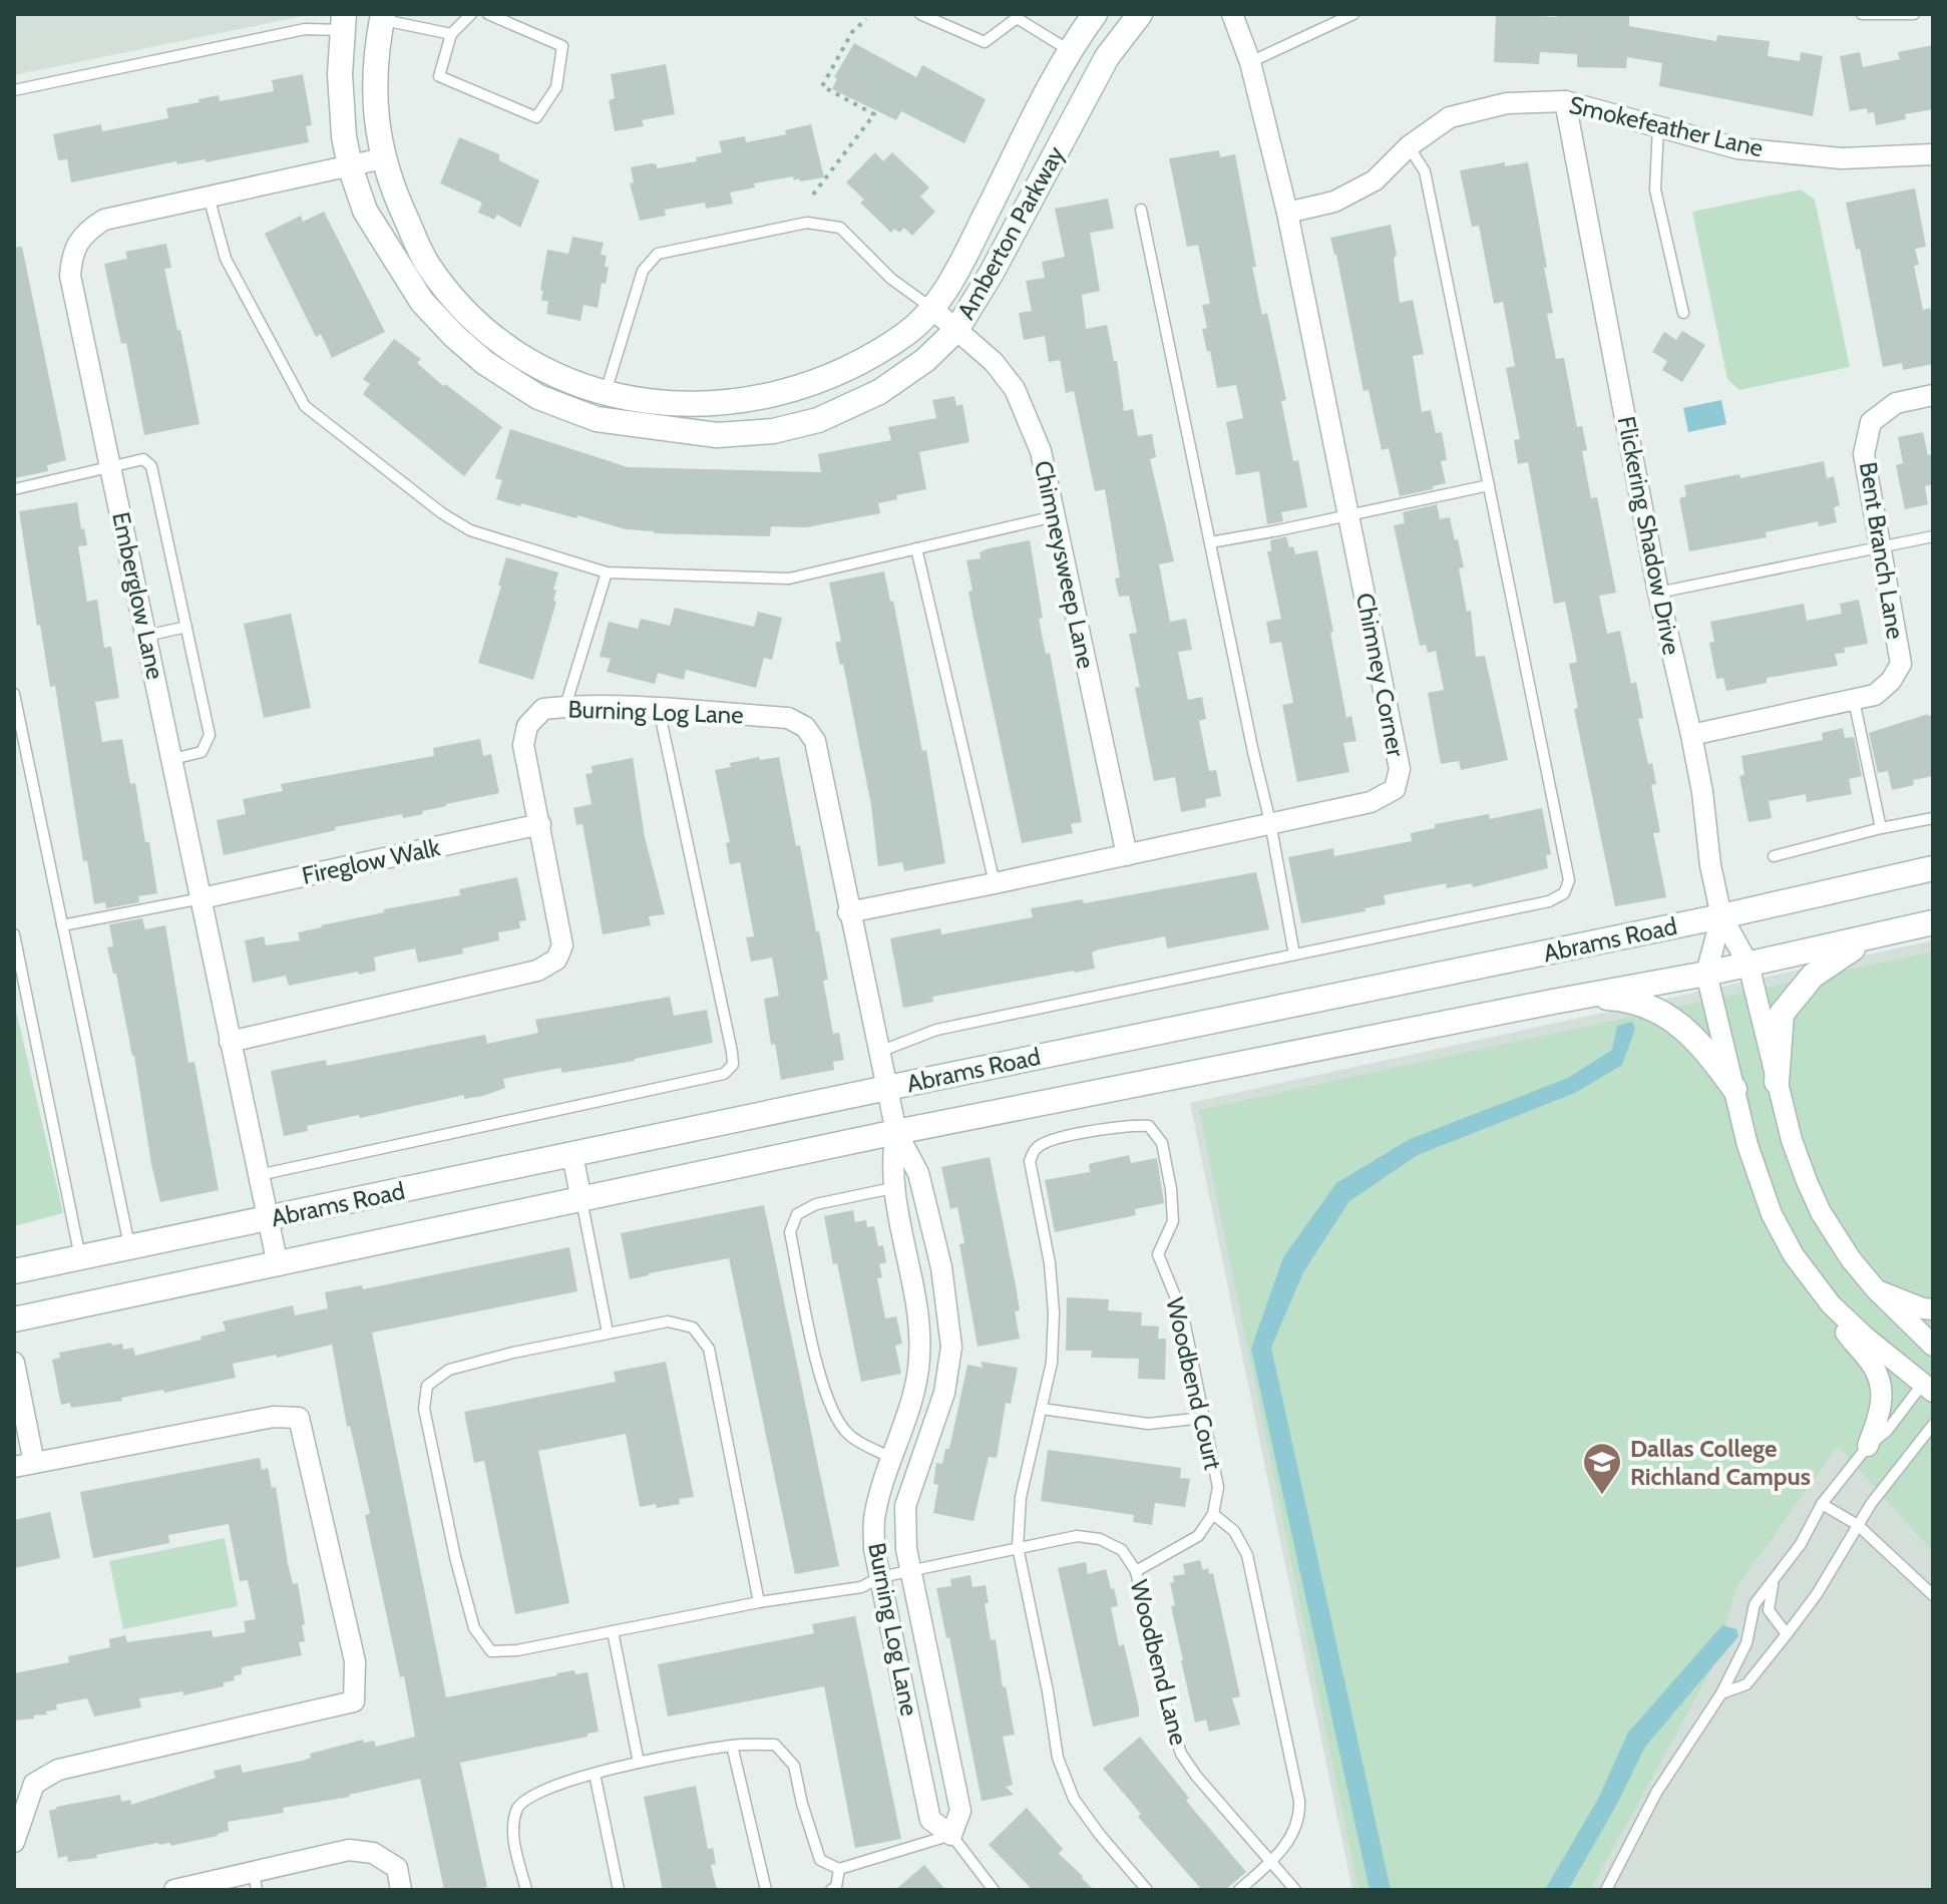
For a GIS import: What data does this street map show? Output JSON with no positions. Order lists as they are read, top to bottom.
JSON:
{
  "streets": {
    "main road": ["Amberton Parkway", "Abrams Road"],
    "street": [
      "Smokefeather Lane",
      "Flickering Shadow Drive",
      "Bent Branch Lane",
      "Chimneysweep Lane",
      "Emberglow Lane",
      "Chimney Corner",
      "Burning Log Lane",
      "Fireglow Walk"
    ],
    "lane": ["Woodbend Court", "Woodbend Lane"]
  },
  "crossings": [
    ["Smokefeather Lane", "Flickering Shadow Drive"],
    ["Smokefeather Lane", "Chimney Corner"],
    ["Amberton Parkway", "Chimneysweep Lane"],
    ["Amberton Parkway", "Emberglow Lane"],
    ["Flickering Shadow Drive", "Bent Branch Lane"],
    ["Flickering Shadow Drive", "Abrams Road"],
    ["Chimneysweep Lane", "Chimney Corner"],
    ["Emberglow Lane", "Burning Log Lane"],
    ["Emberglow Lane", "Fireglow Walk"],
    ["Emberglow Lane", "Abrams Road"],
    ["Chimney Corner", "Burning Log Lane"],
    ["Burning Log Lane", "Fireglow Walk"],
    ["Burning Log Lane", "Abrams Road"],
    ["Burning Log Lane", "Woodbend Lane"]
  ],
  "places": {
    "school or university": ["Dallas College Richland Campus"]
  }
}
